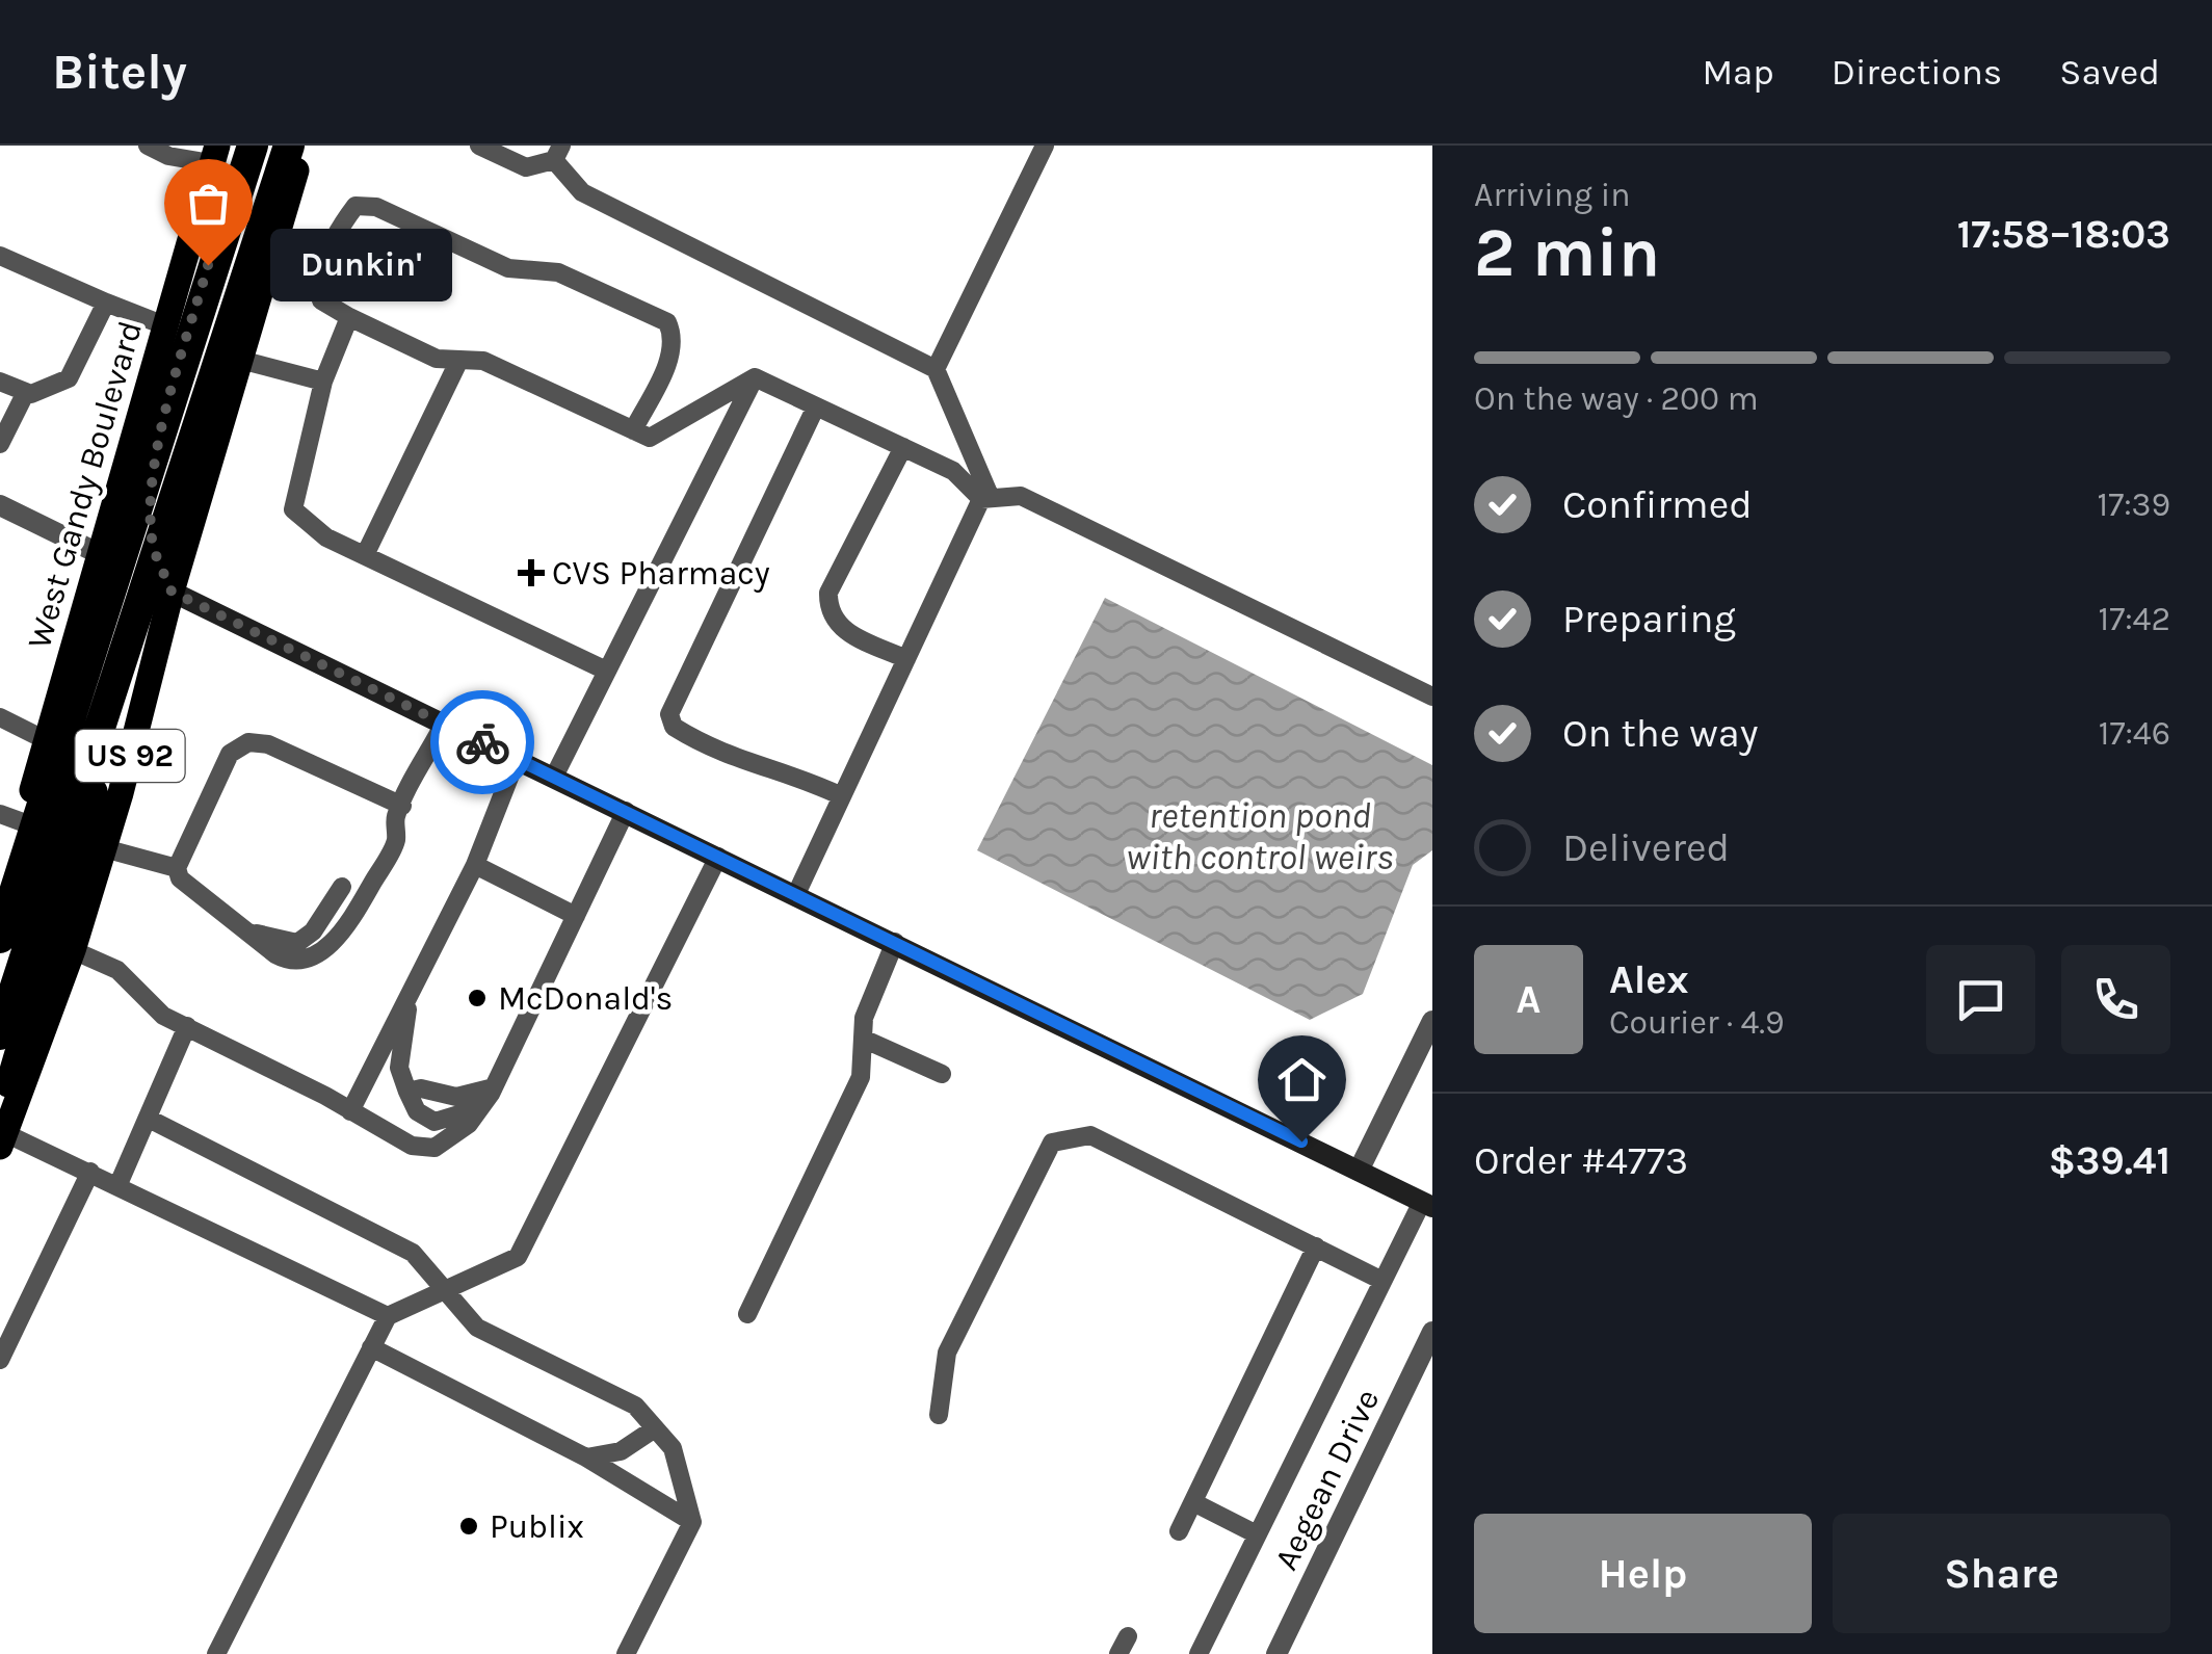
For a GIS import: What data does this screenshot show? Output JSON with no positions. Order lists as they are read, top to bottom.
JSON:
{
  "streets": {
    "main road": ["West Gandy Boulevard", "US 92"],
    "street": ["Aegean Drive"]
  },
  "water": ["retention pond with control weirs"],
  "places": {
    "other": ["Dunkin'", "McDonald's", "Publix"],
    "health": ["CVS Pharmacy"]
  },
  "page": {
    "header": "Bitely",
    "nav": ["Map", "Directions", "Saved"],
    "heading": ["2 min", "Arriving in", "17:58–18:03"],
    "panel": [
      "Alex",
      "Courier · 4.9",
      "Order #4773",
      "$39.41"
    ],
    "bubble": "Dunkin'",
    "bar": "On the way · 200 m",
    "list": [
      ["Confirmed", "17:39"],
      ["Preparing", "17:42"],
      ["On the way", "17:46"],
      "Delivered"
    ],
    "round": "A",
    "buttons": ["Help", "Share"]
  }
}
